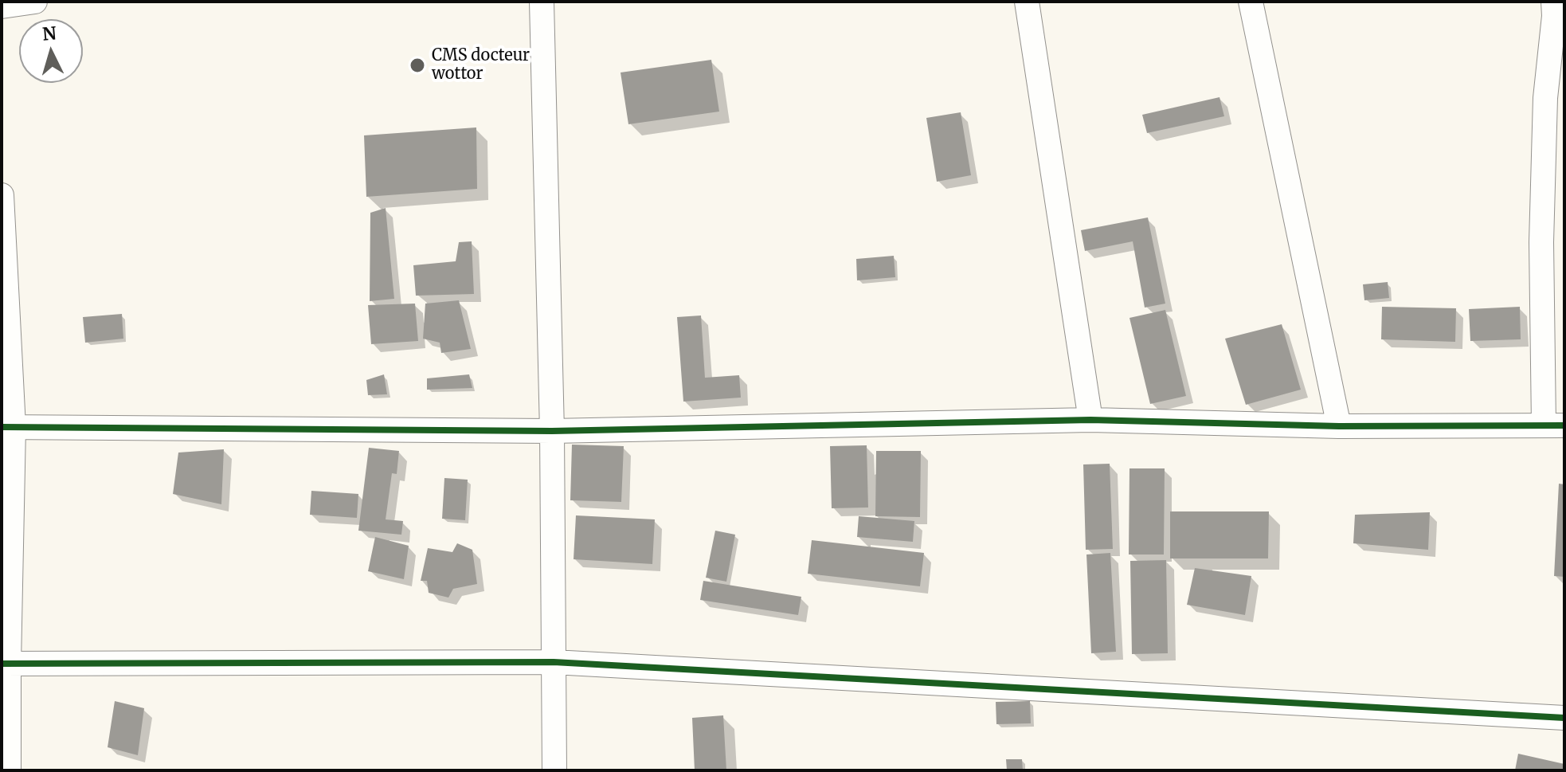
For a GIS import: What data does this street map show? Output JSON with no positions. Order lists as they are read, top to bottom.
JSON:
{
  "places": ["CMS docteur wottor"],
  "north": "top"
}
